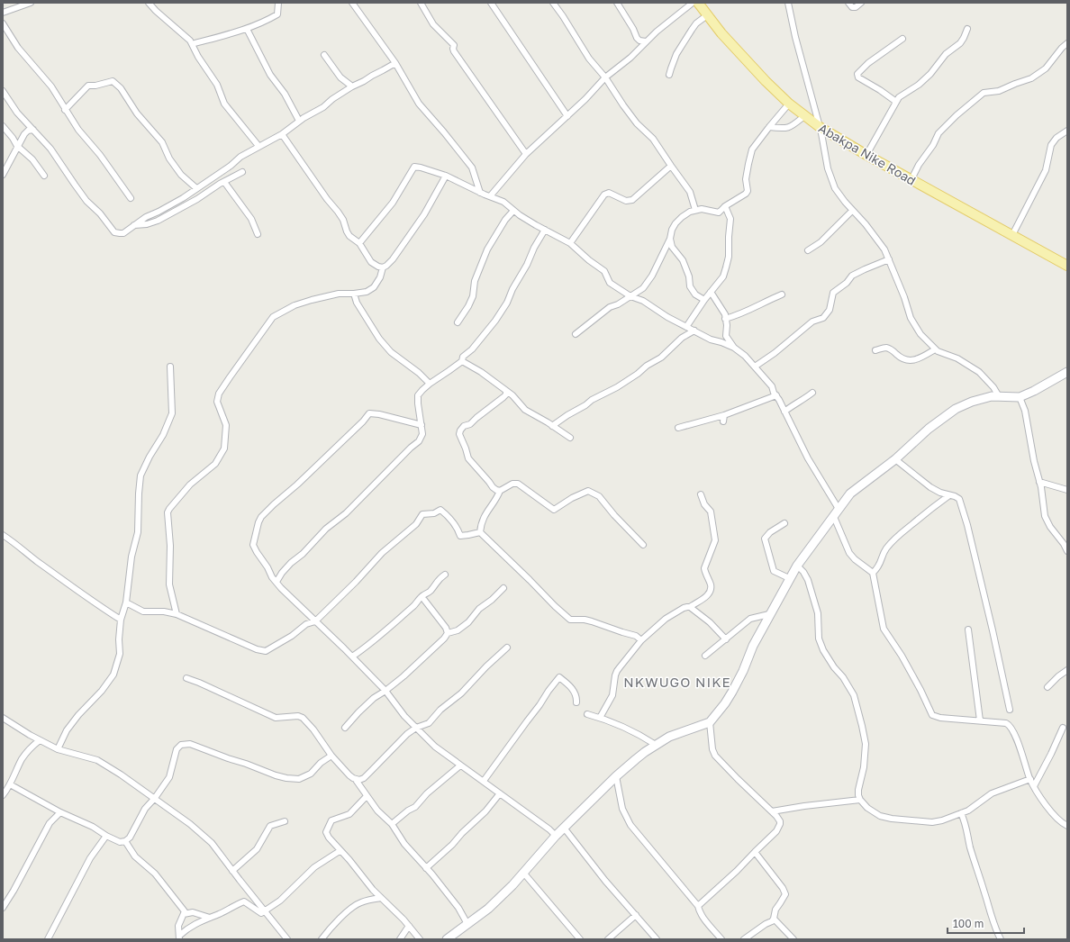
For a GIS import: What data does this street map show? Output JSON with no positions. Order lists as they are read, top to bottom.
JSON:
{
  "streets": {
    "main road": ["Abakpa Nike Road"]
  },
  "districts": ["NKWUGO NIKE"],
  "scale_bar": "100 m"
}
